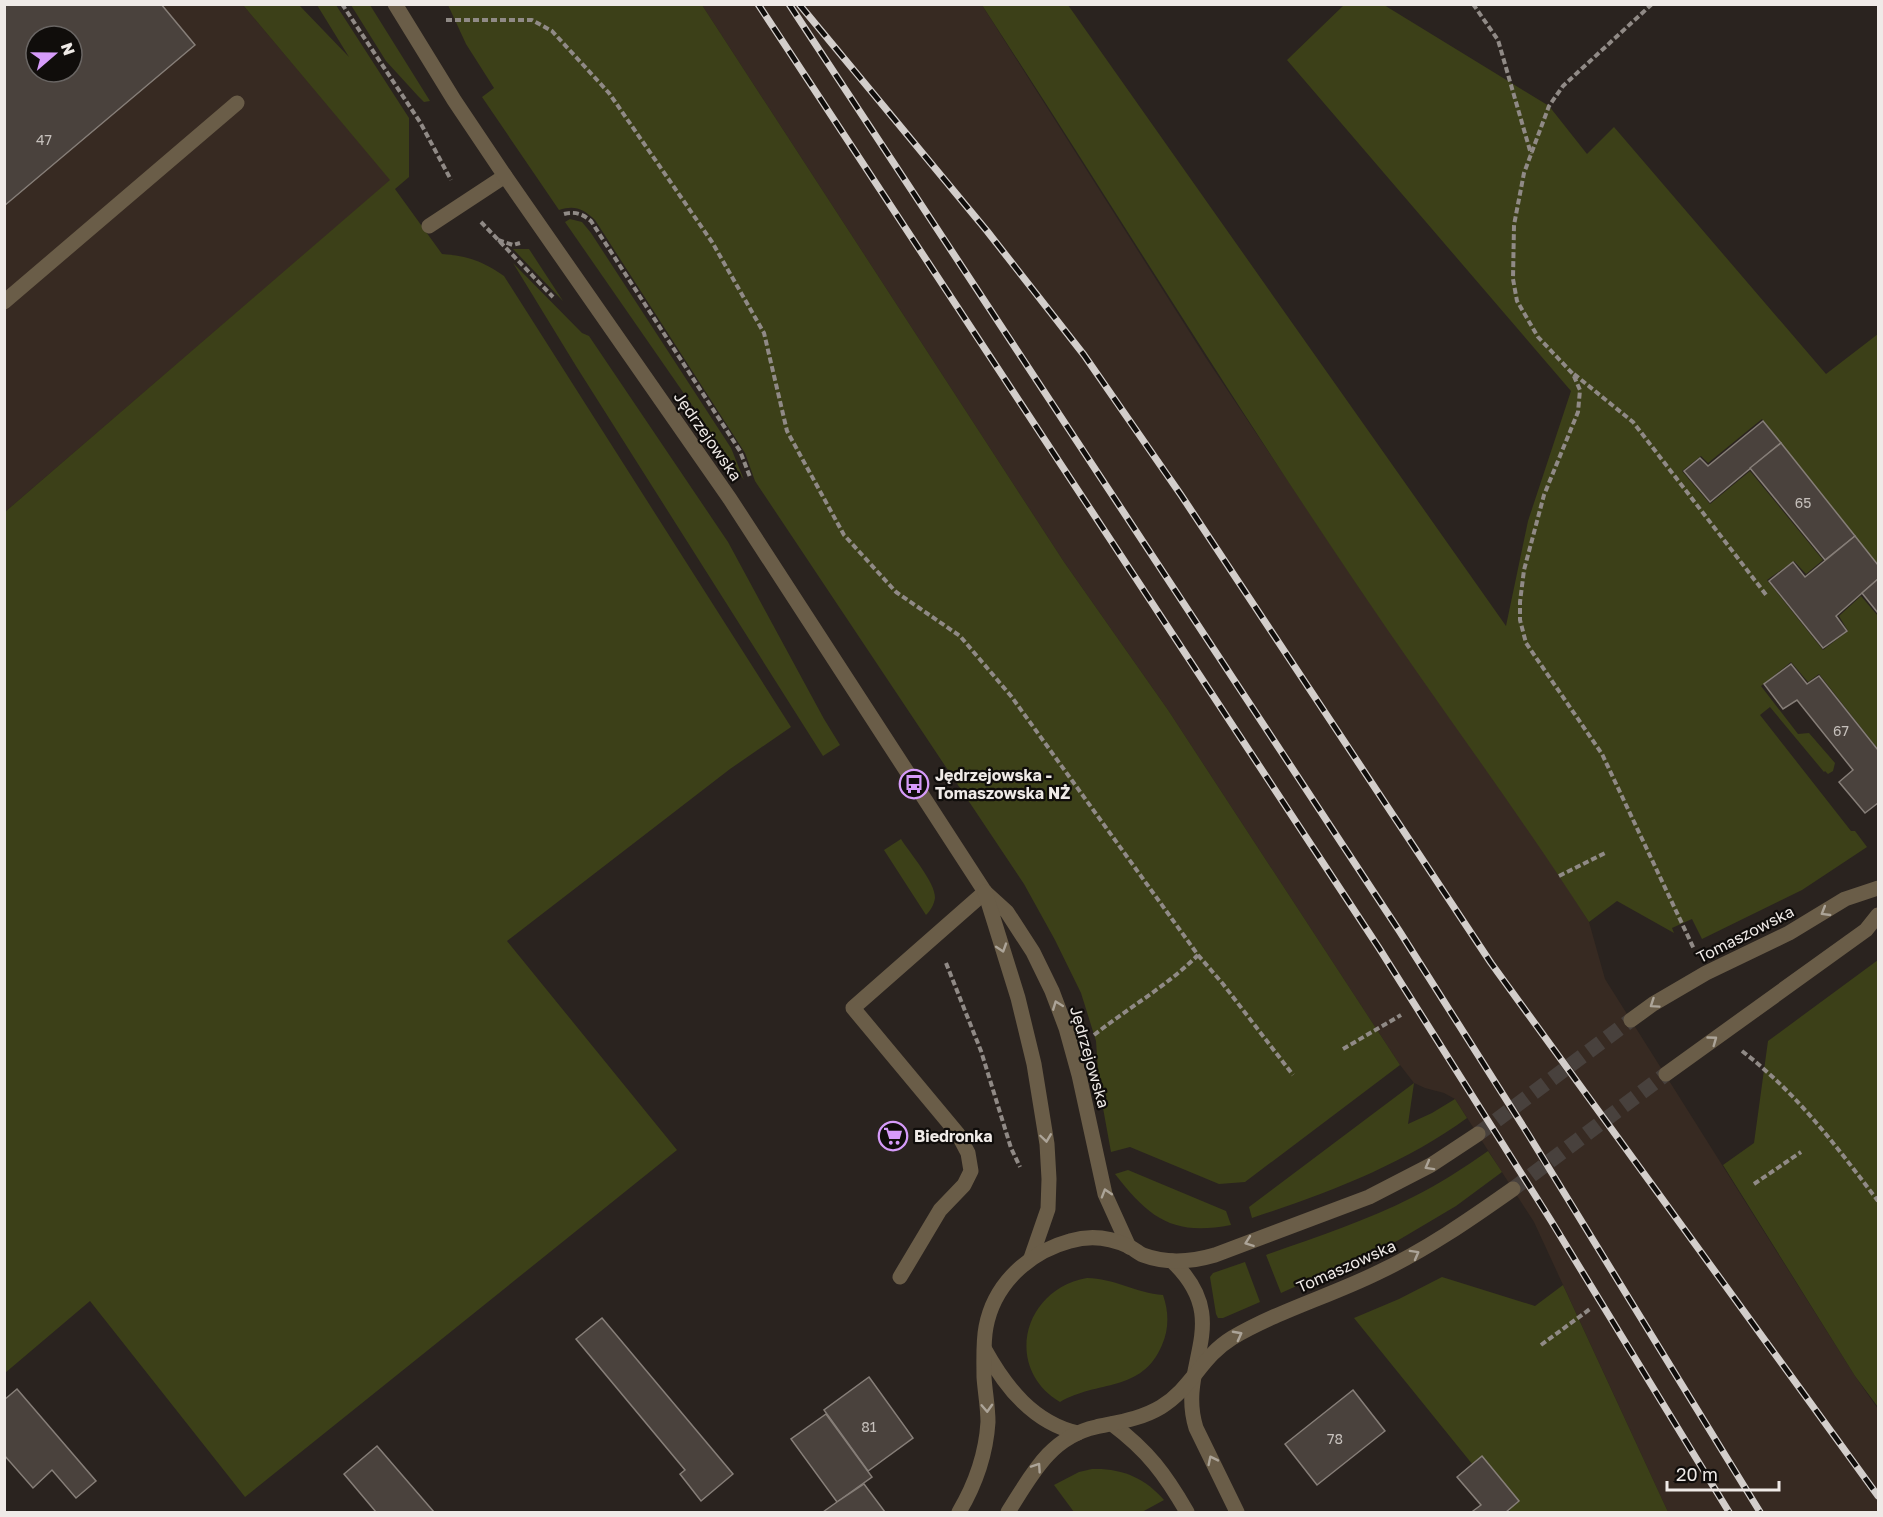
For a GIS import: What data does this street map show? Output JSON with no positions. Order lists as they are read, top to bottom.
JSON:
{
  "streets": {
    "street": ["Jędrzejowska", "Tomaszowska"]
  },
  "crossings": [
    ["Jędrzejowska", "Tomaszowska"]
  ],
  "places": {
    "bus stop": ["Jędrzejowska - Tomaszowska NŻ"],
    "supermarket": ["Biedronka"]
  },
  "house_numbers": [
    "47",
    "65",
    "67",
    "81",
    "78"
  ],
  "scale_bar": "20 m",
  "north": "right"
}
